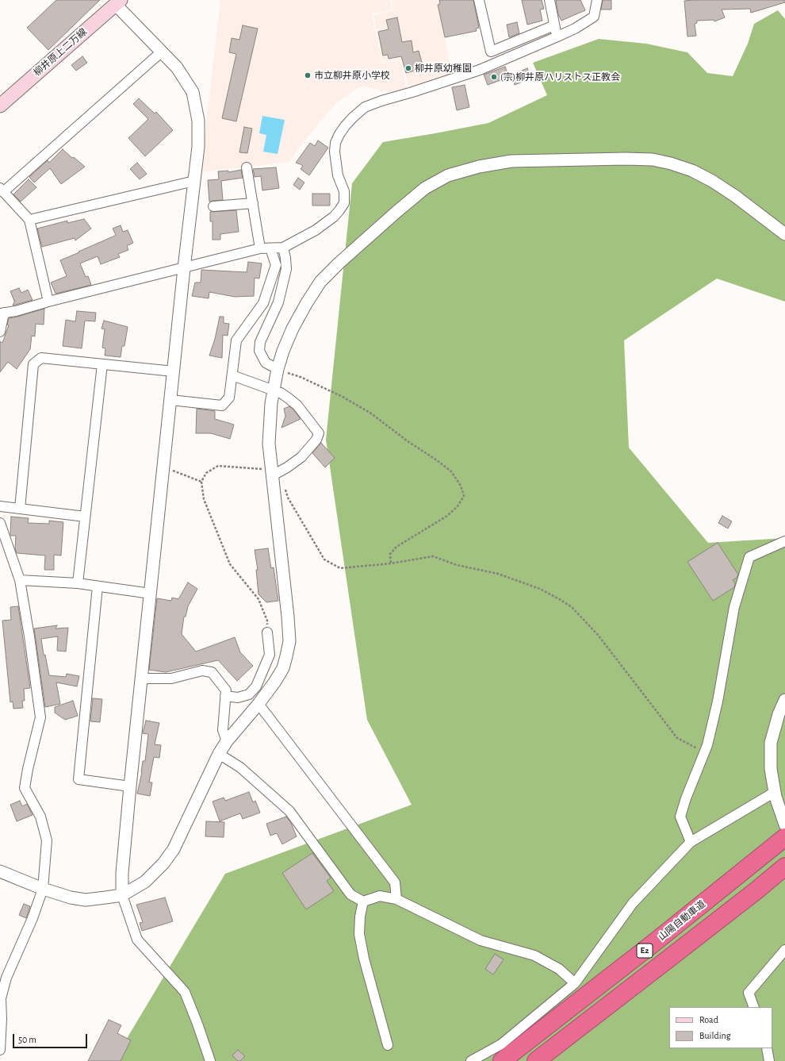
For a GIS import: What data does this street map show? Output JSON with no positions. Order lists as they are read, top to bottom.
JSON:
{
  "streets": {
    "highway": ["山陽自動車道", "E2"],
    "main road": ["柳井原上二万線"]
  },
  "places": ["柳井原幼稚園", "市立柳井原小学校", "(宗)柳井原ハリストス正教会"],
  "legend": ["Road", "Building"],
  "scale_bar": "50 m"
}
